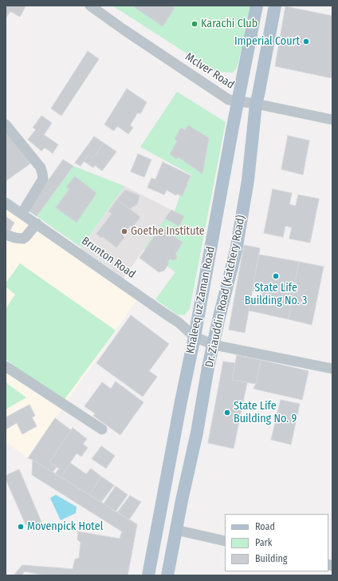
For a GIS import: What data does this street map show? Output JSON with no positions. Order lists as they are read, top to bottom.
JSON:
{
  "streets": {
    "main road": ["Dr. Ziauddin Road (Katchery Road)", "Khaleeq uz Zaman Road"],
    "street": ["Mclver Road", "Brunton Road"]
  },
  "crossings": [
    ["Mclver Road", "Dr. Ziauddin Road (Katchery Road)"],
    ["Mclver Road", "Khaleeq uz Zaman Road"],
    ["Brunton Road", "Dr. Ziauddin Road (Katchery Road)"],
    ["Brunton Road", "Khaleeq uz Zaman Road"]
  ],
  "places": [
    "Karachi Club",
    "Imperial Court",
    "Goethe Institute",
    "State Life Building No. 3",
    "State Life Building No. 9",
    "Movenpick Hotel"
  ],
  "legend": ["Road", "Park", "Building"]
}
